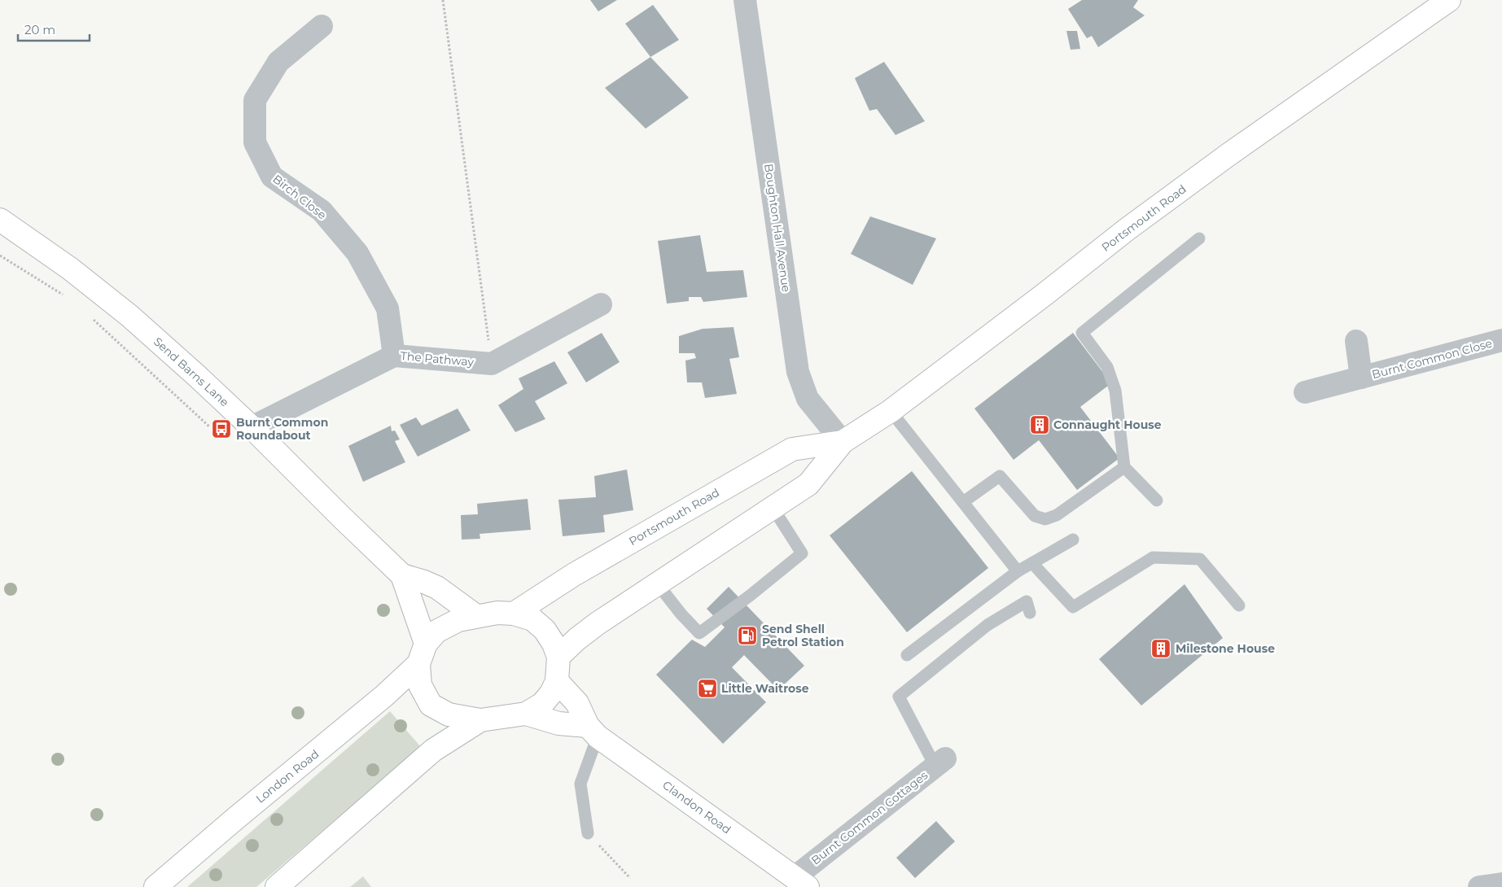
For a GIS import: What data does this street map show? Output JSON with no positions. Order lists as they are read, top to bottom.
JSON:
{
  "streets": {
    "main road": [
      "Portsmouth Road",
      "Send Barns Lane",
      "London Road",
      "Clandon Road"
    ],
    "street": [
      "Birch Close",
      "Boughton Hall Avenue",
      "The Pathway",
      "Burnt Common Close",
      "Burnt Common Cottages"
    ]
  },
  "crossings": [
    ["Birch Close", "The Pathway"],
    ["Portsmouth Road", "Boughton Hall Avenue"],
    ["Portsmouth Road", "Send Barns Lane"],
    ["Portsmouth Road", "London Road"],
    ["The Pathway", "Send Barns Lane"],
    ["Send Barns Lane", "London Road"],
    ["Clandon Road", "Burnt Common Cottages"]
  ],
  "places": {
    "building": ["Connaught House", "Milestone House"],
    "bus stop": ["Burnt Common Roundabout"],
    "fuel station": ["Send Shell Petrol Station"],
    "supermarket": ["Little Waitrose"]
  },
  "scale_bar": "20 m"
}
